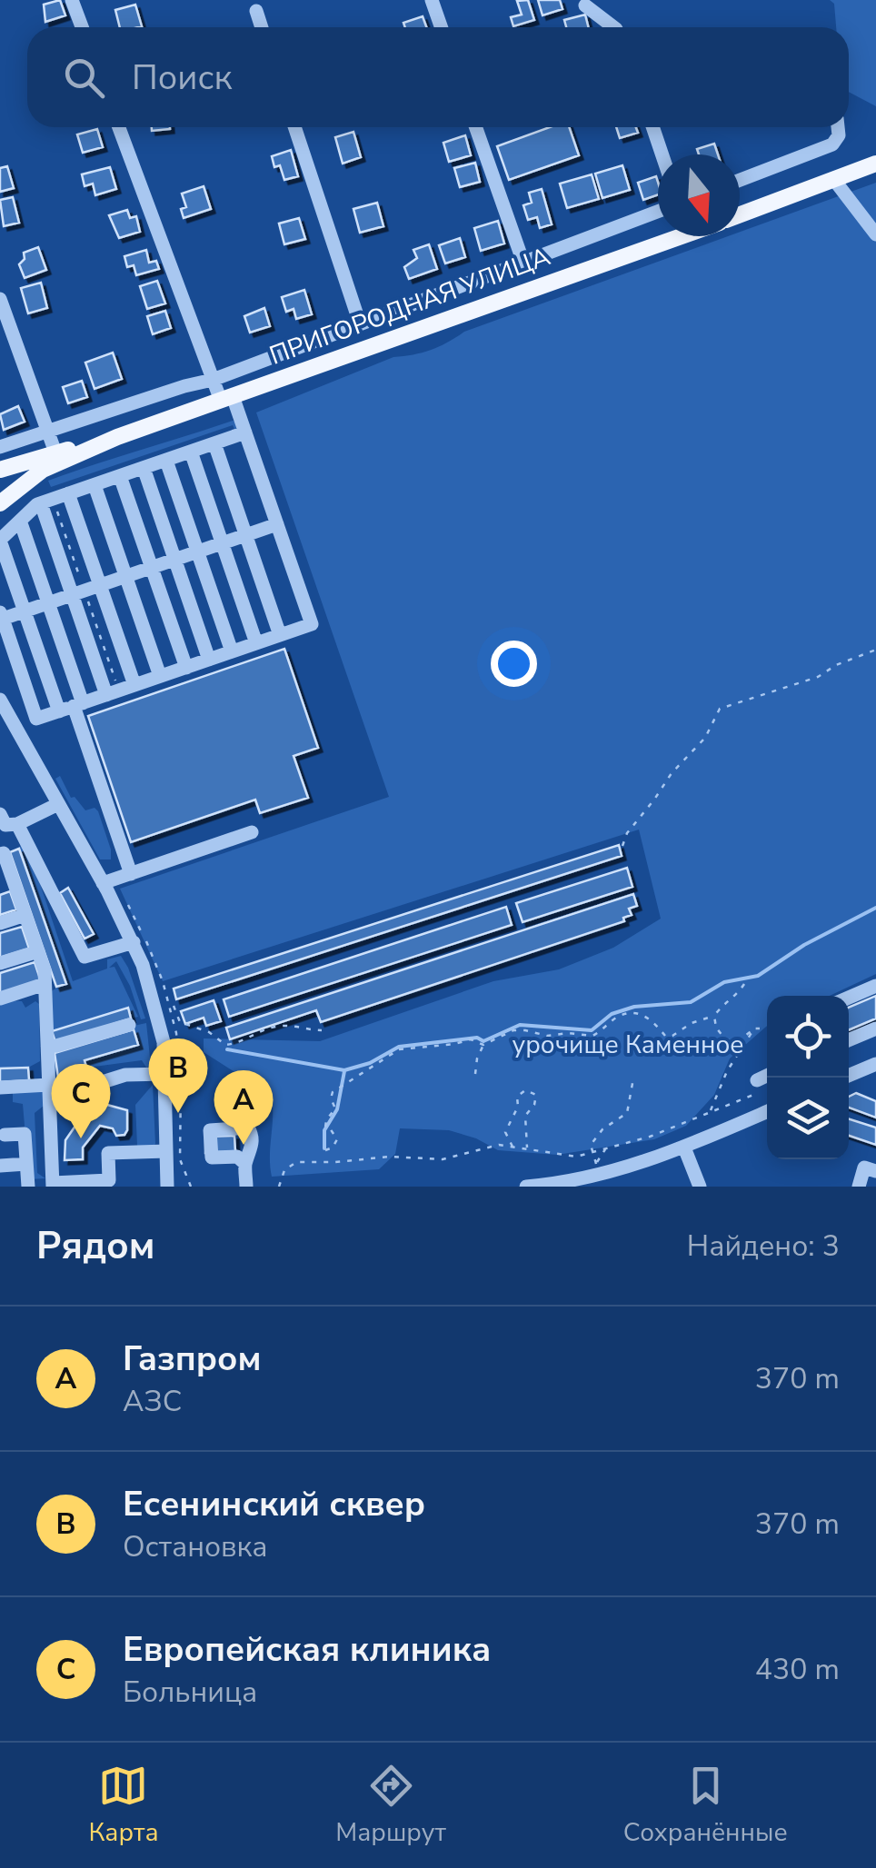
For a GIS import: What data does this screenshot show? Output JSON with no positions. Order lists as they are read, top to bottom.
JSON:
{
  "streets": {
    "main road": ["ПРИГОРОДНАЯ УЛИЦА"]
  },
  "parks": ["урочище Каменное"],
  "north": "bottom",
  "page": {
    "search": "Поиск",
    "pins": ["B", "C", "A"],
    "heading": ["Рядом", "Найдено: 3"],
    "list": [
      {
        "mark": "A",
        "name": "Газпром",
        "note": "АЗС",
        "value": "370 m"
      },
      {
        "mark": "B",
        "name": "Есенинский сквер",
        "note": "Остановка",
        "value": "370 m"
      },
      {
        "mark": "C",
        "name": "Европейская клиника",
        "note": "Больница",
        "value": "430 m"
      }
    ],
    "nav": ["Карта", "Маршрут", "Сохранённые"]
  }
}
